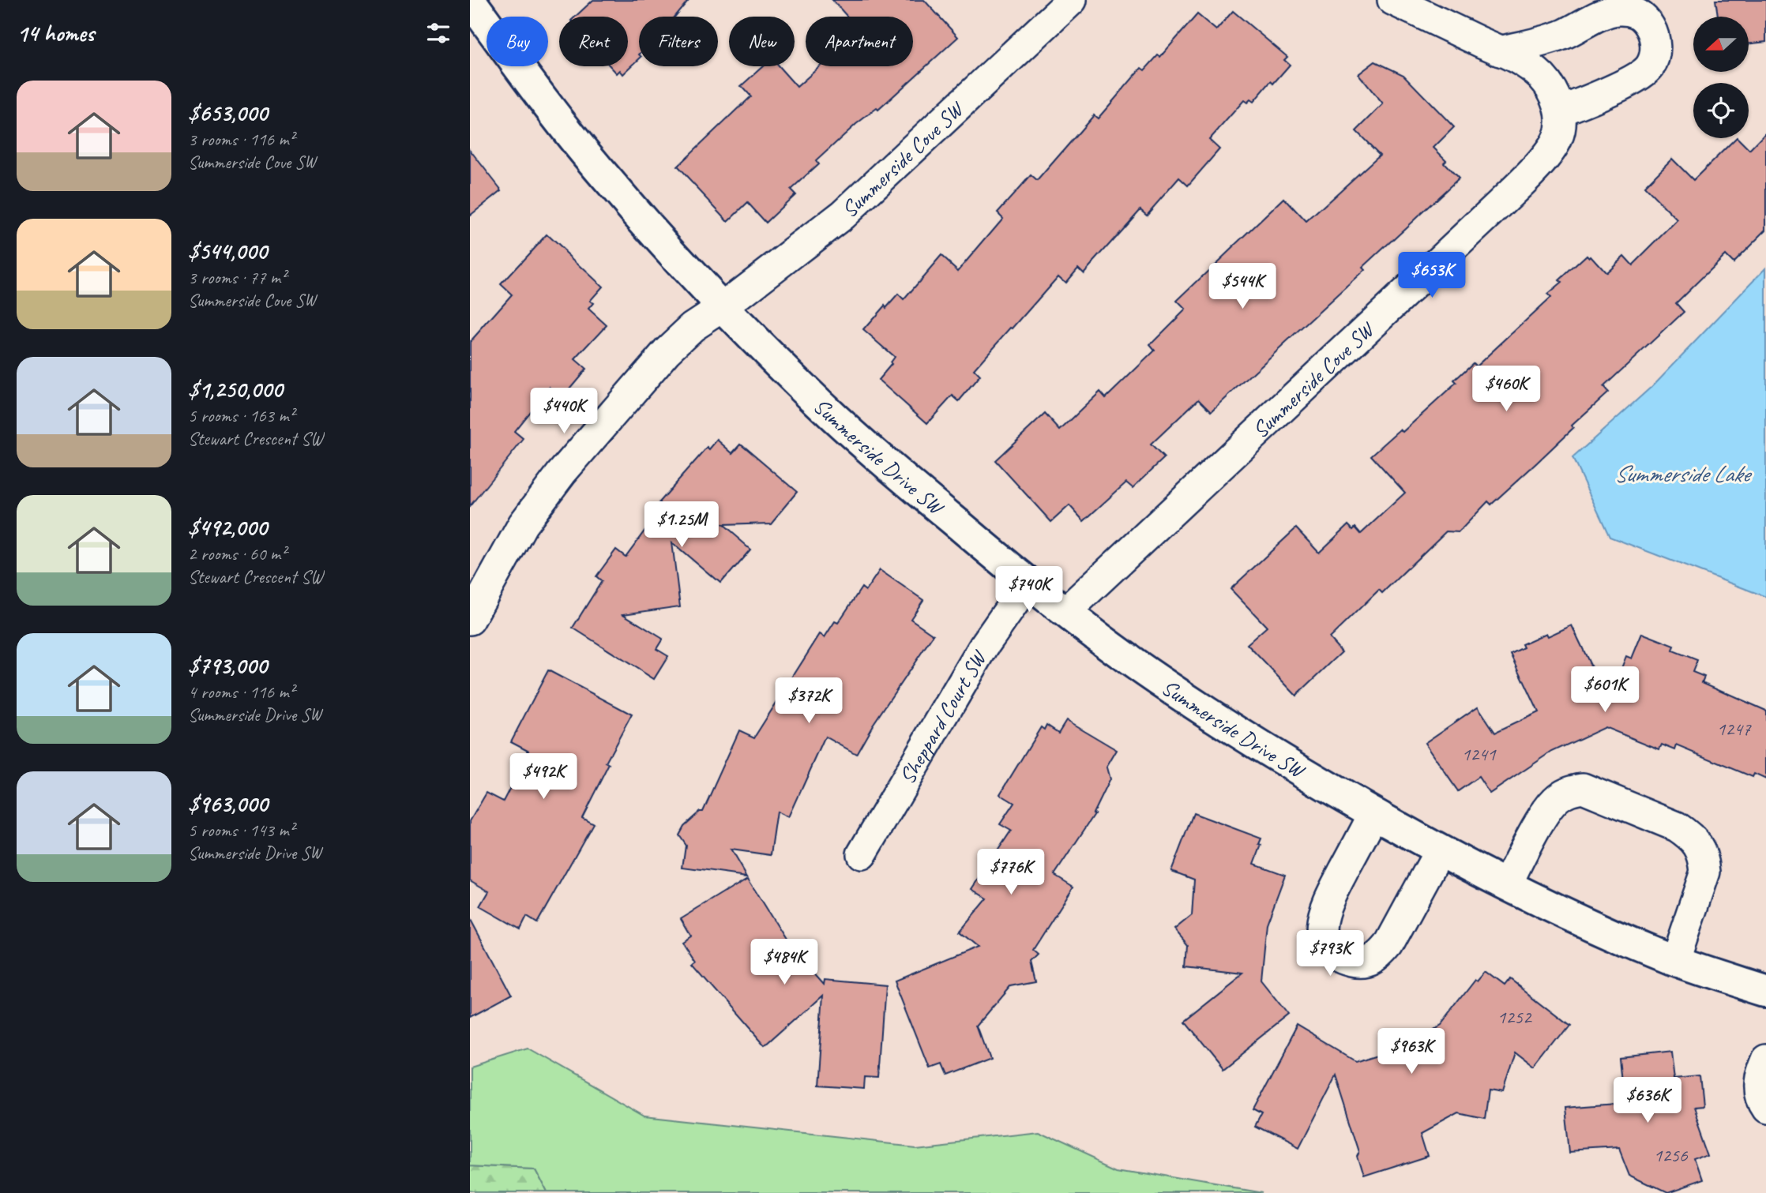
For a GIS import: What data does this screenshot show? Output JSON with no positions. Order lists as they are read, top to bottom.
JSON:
{
  "streets": {
    "street": ["Summerside Cove SW", "Summerside Drive SW", "Sheppard Court SW"]
  },
  "crossings": [
    ["Summerside Cove SW", "Summerside Drive SW"],
    ["Summerside Drive SW", "Sheppard Court SW"]
  ],
  "water": ["Summerside Lake"],
  "house_numbers": [
    "1247",
    "1241",
    "1252",
    "1256"
  ],
  "north": "left",
  "page": {
    "heading": "14 homes",
    "chip": [
      "Buy",
      "Rent",
      "Filters",
      "New",
      "Apartment"
    ],
    "list": [
      {
        "name": "$653,000",
        "note": "3 rooms · 116 m² · Summerside Cove SW"
      },
      {
        "name": "$544,000",
        "note": "3 rooms · 77 m² · Summerside Cove SW"
      },
      {
        "name": "$1,250,000",
        "note": "5 rooms · 163 m² · Stewart Crescent SW"
      },
      {
        "name": "$492,000",
        "note": "2 rooms · 60 m² · Stewart Crescent SW"
      },
      {
        "name": "$793,000",
        "note": "4 rooms · 116 m² · Summerside Drive SW"
      },
      {
        "name": "$963,000",
        "note": "5 rooms · 143 m² · Summerside Drive SW"
      }
    ],
    "price": [
      "$653K",
      "$544K",
      "$460K",
      "$440K",
      "$1.25M",
      "$740K",
      "$601K",
      "$372K",
      "$492K",
      "$776K",
      "$793K",
      "$484K",
      "$963K",
      "$636K"
    ]
  }
}
